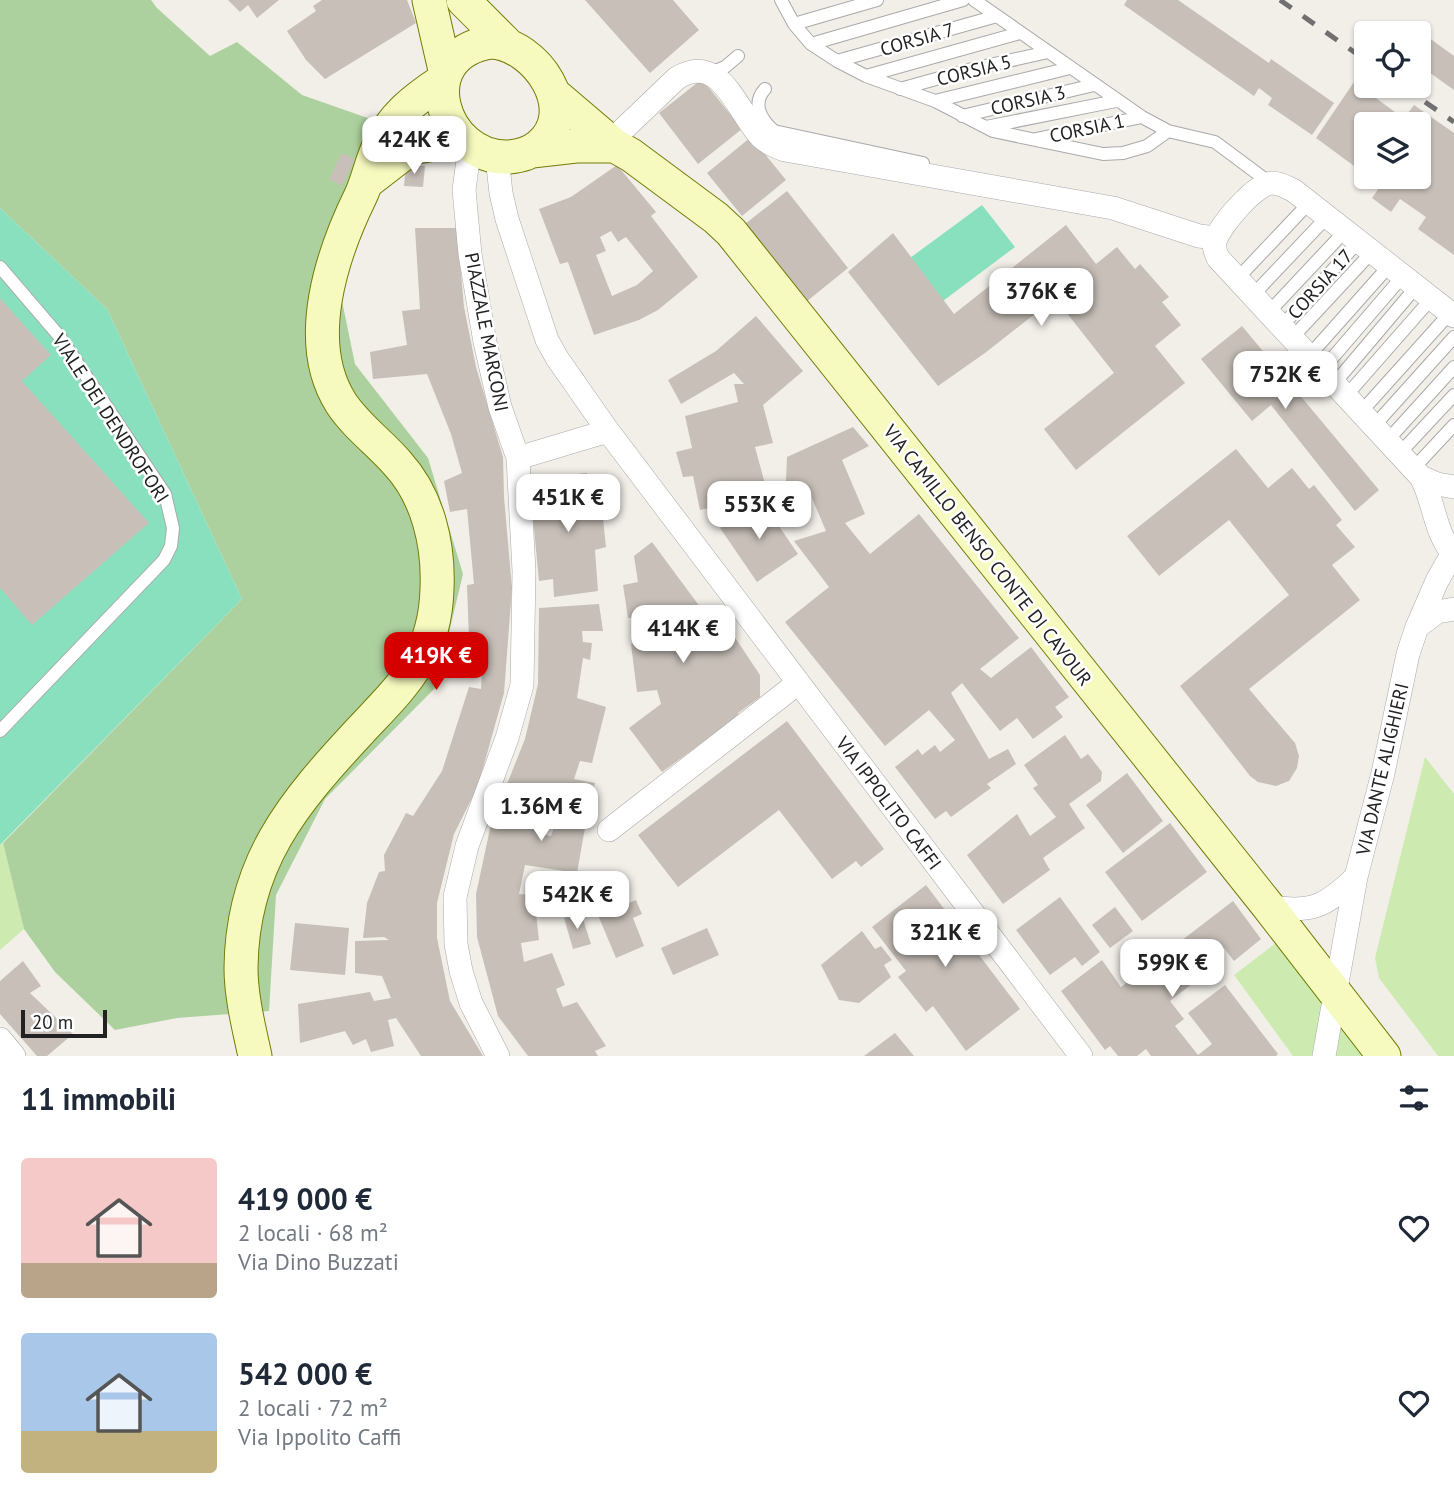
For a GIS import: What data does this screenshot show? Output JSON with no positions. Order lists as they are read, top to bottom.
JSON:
{
  "streets": {
    "main road": ["VIA CAMILLO BENSO CONTE DI CAVOUR"],
    "street": ["PIAZZALE MARCONI", "VIA DANTE ALIGHIERI", "VIA IPPOLITO CAFFI"],
    "lane": [
      "CORSIA 7",
      "CORSIA 5",
      "CORSIA 3",
      "CORSIA 1",
      "VIALE DEI DENDROFORI"
    ]
  },
  "crossings": [
    ["PIAZZALE MARCONI", "VIA CAMILLO BENSO CONTE DI CAVOUR"],
    ["VIA CAMILLO BENSO CONTE DI CAVOUR", "VIA DANTE ALIGHIERI"]
  ],
  "scale_bar": "20 m",
  "page": {
    "price": [
      "424K €",
      "376K €",
      "752K €",
      "451K €",
      "553K €",
      "414K €",
      "419K €",
      "1.36M €",
      "542K €",
      "321K €",
      "599K €"
    ],
    "scale": "20 m",
    "heading": "11 immobili",
    "list": [
      {
        "name": "419 000 €",
        "note": "2 locali · 68 m² · Via Dino Buzzati"
      },
      {
        "name": "542 000 €",
        "note": "2 locali · 72 m² · Via Ippolito Caffi"
      }
    ]
  }
}
